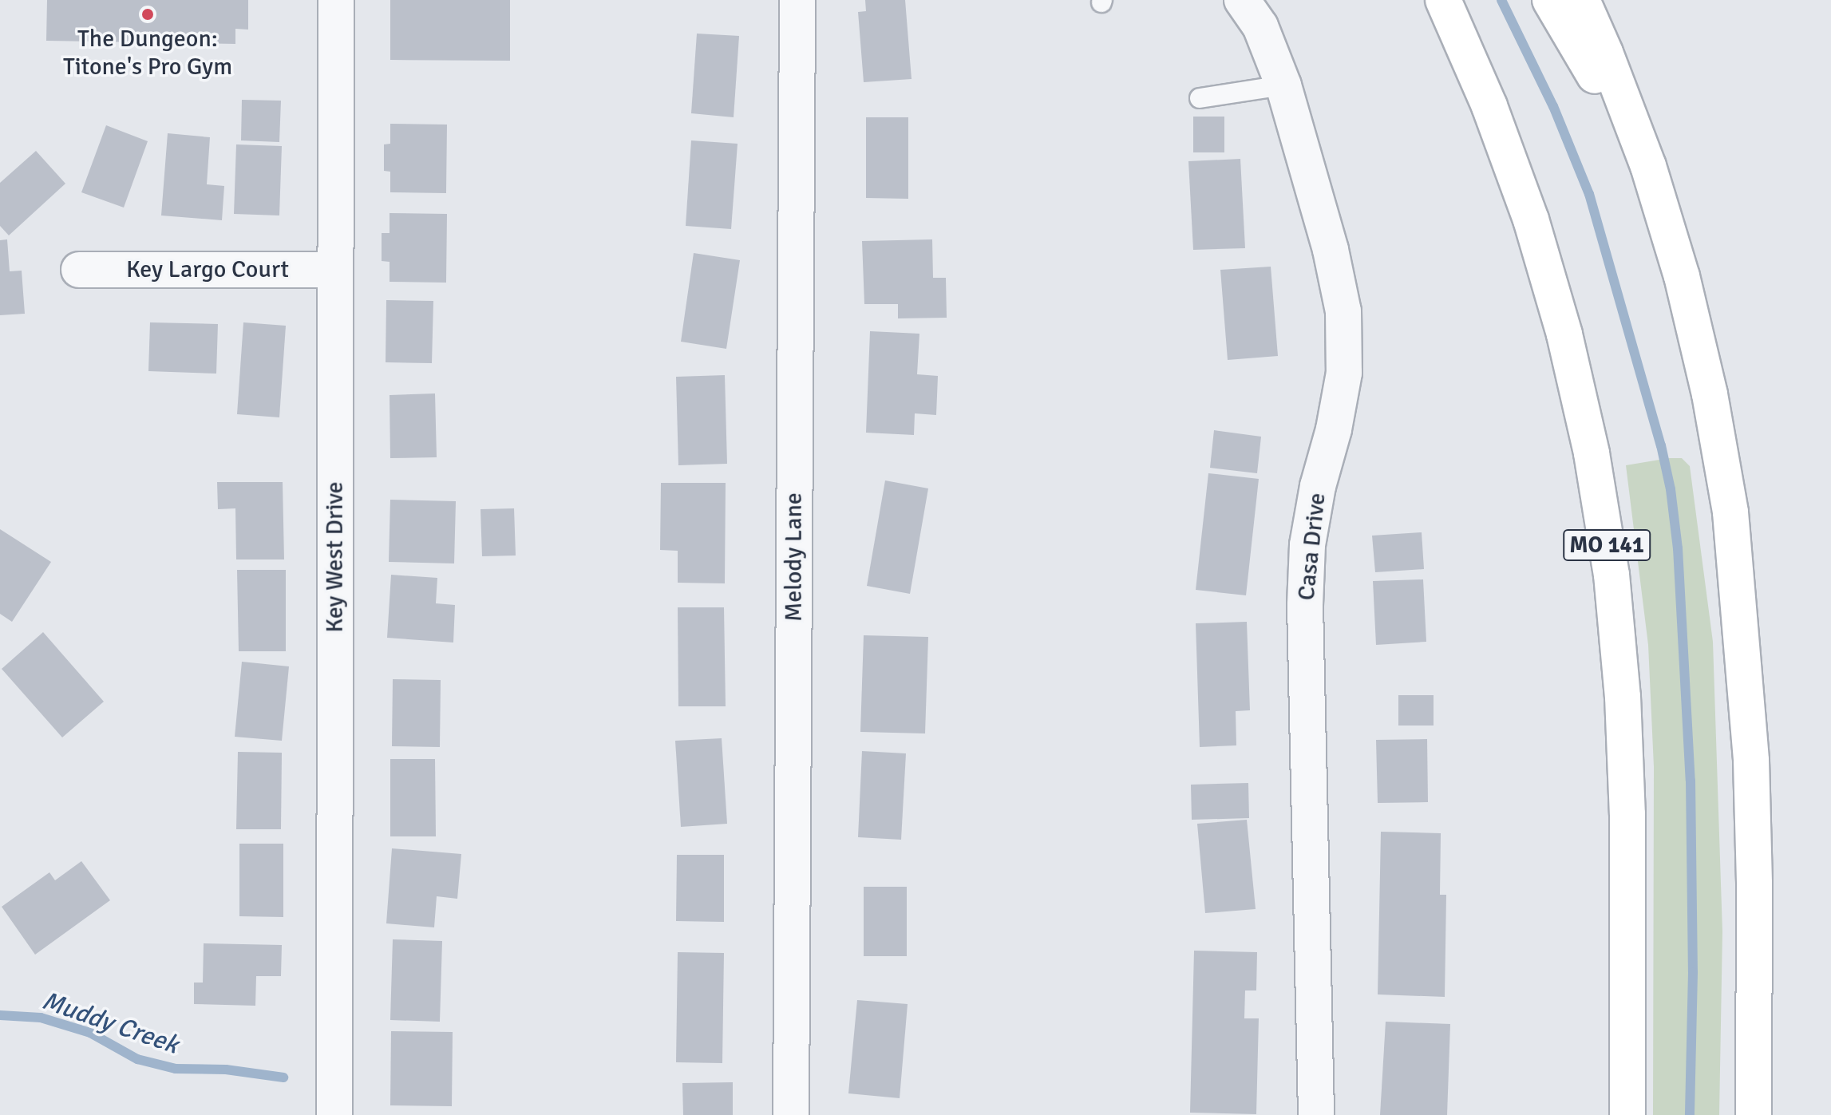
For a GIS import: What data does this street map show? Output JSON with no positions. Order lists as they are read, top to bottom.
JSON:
{
  "streets": {
    "highway": ["MO 141"],
    "street": [
      "Key Largo Court",
      "Casa Drive",
      "Key West Drive",
      "Melody Lane"
    ]
  },
  "crossings": [
    ["Key Largo Court", "Key West Drive"]
  ],
  "water": ["Muddy Creek"],
  "places": ["The Dungeon: Titone's Pro Gym"]
}
